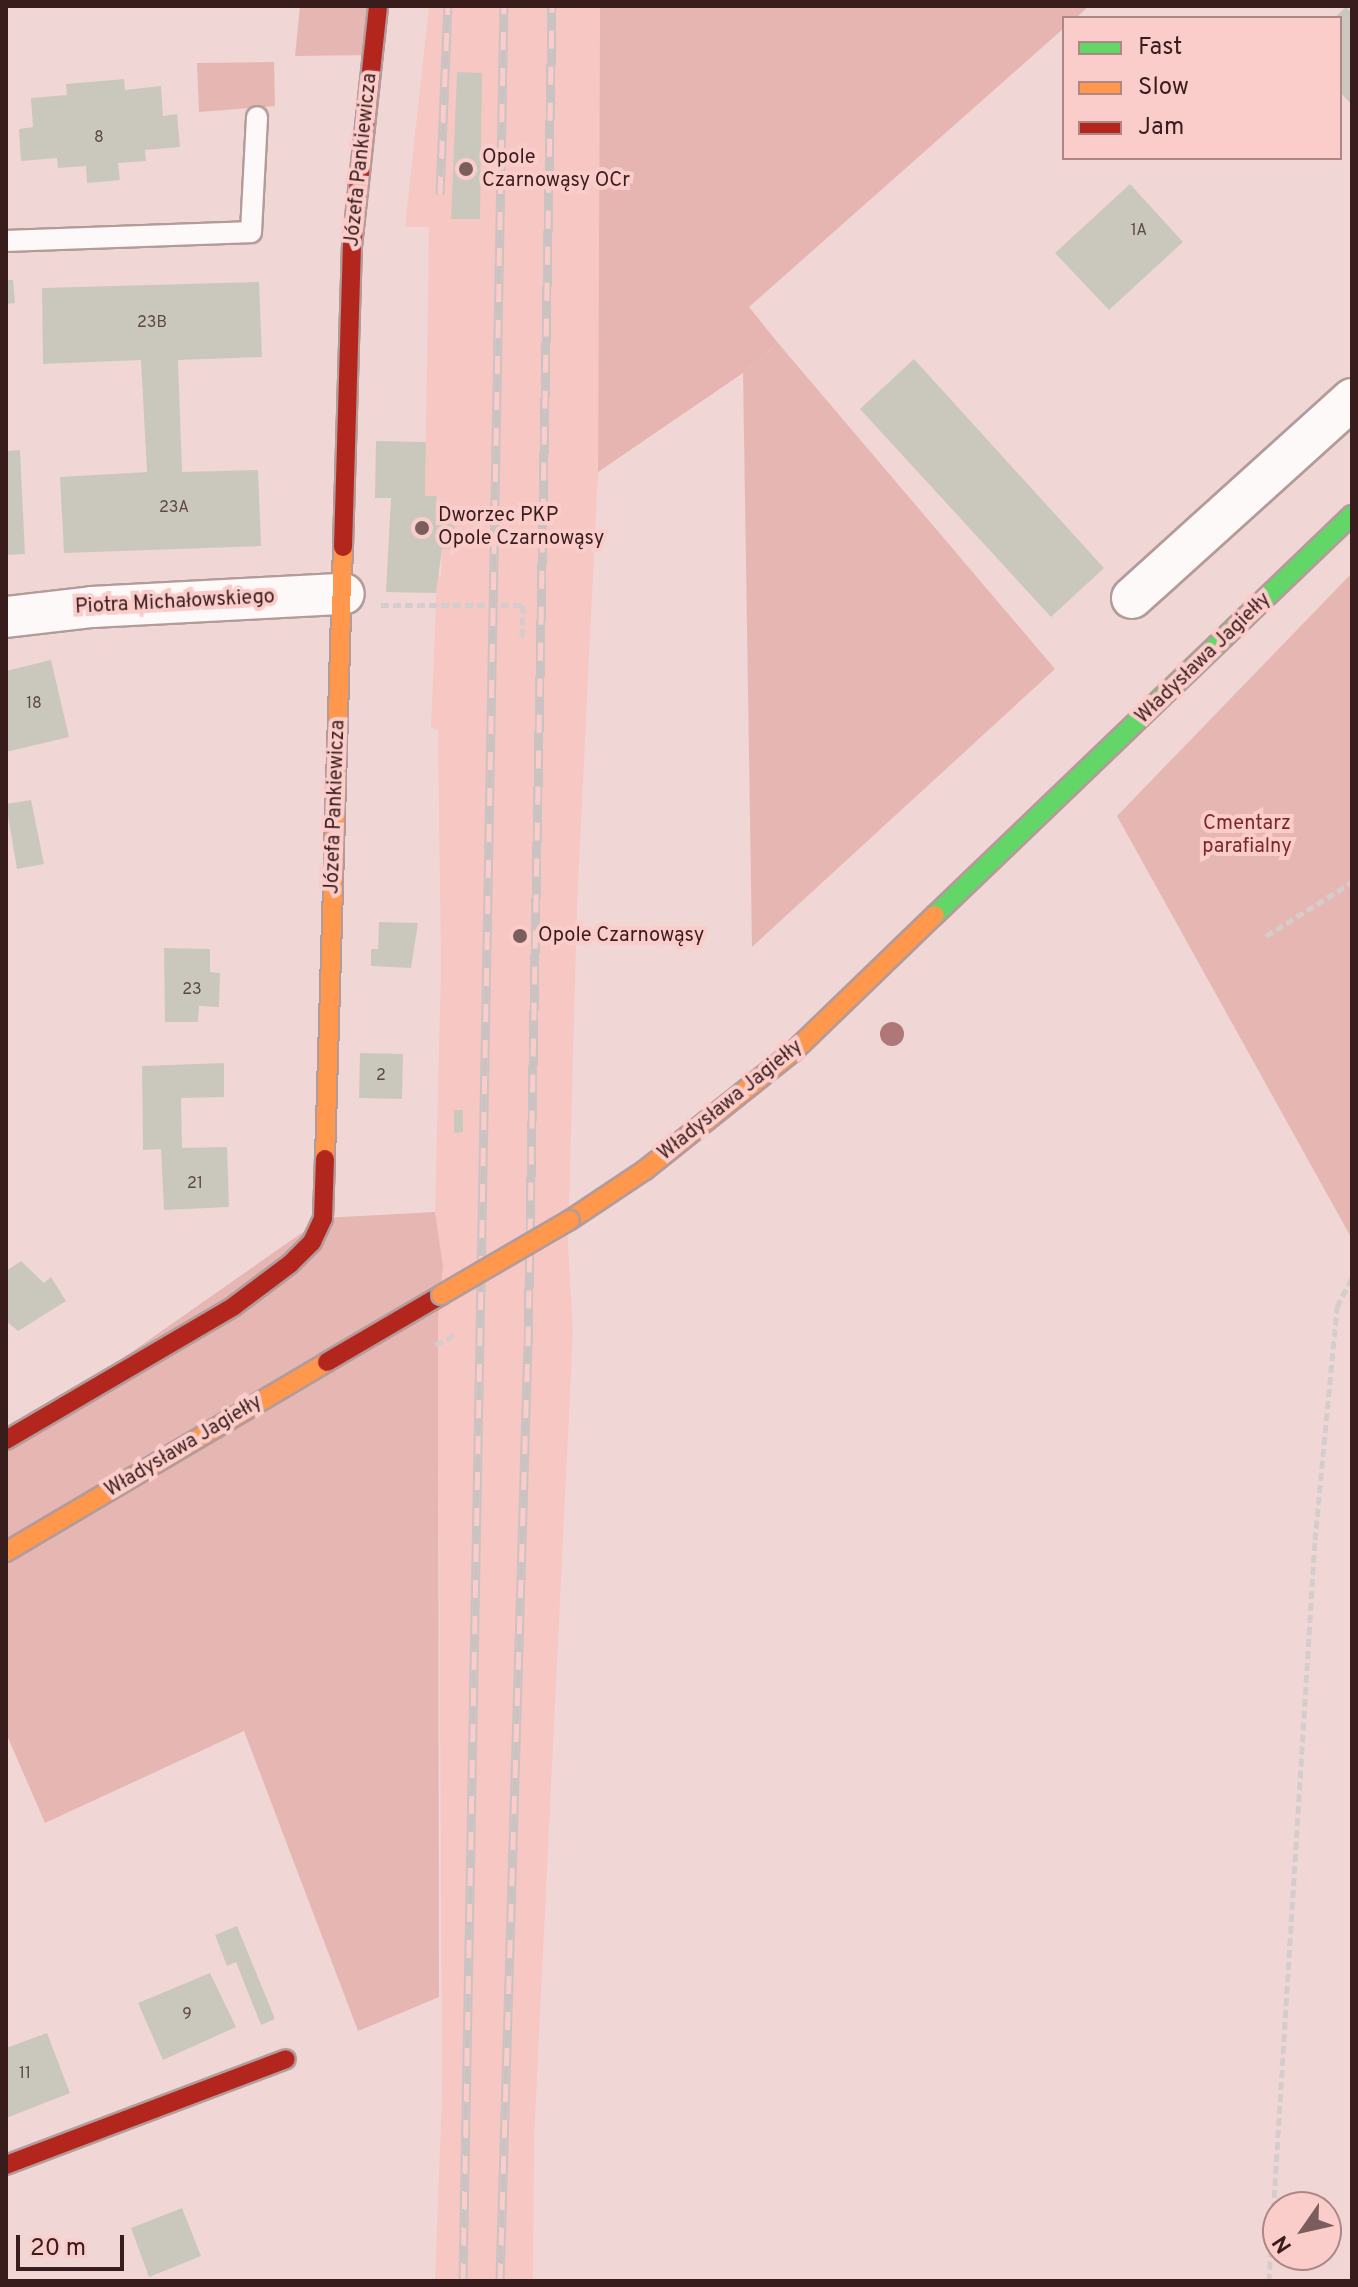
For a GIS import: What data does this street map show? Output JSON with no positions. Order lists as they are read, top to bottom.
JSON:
{
  "streets": {
    "street": ["Józefa Pankiewicza", "Piotra Michałowskiego", "Władysława Jagiełły"]
  },
  "crossings": [
    ["Józefa Pankiewicza", "Piotra Michałowskiego"]
  ],
  "parks": ["Cmentarz parafialny"],
  "places": ["Opole Czarnowąsy OCr", "Dworzec PKP Opole Czarnowąsy", "Opole Czarnowąsy"],
  "house_numbers": [
    "8",
    "1A",
    "23B",
    "23A",
    "18",
    "23",
    "2",
    "21",
    "9",
    "11"
  ],
  "legend": ["Fast", "Slow", "Jam"],
  "scale_bar": "20 m",
  "north": "bottom left"
}
